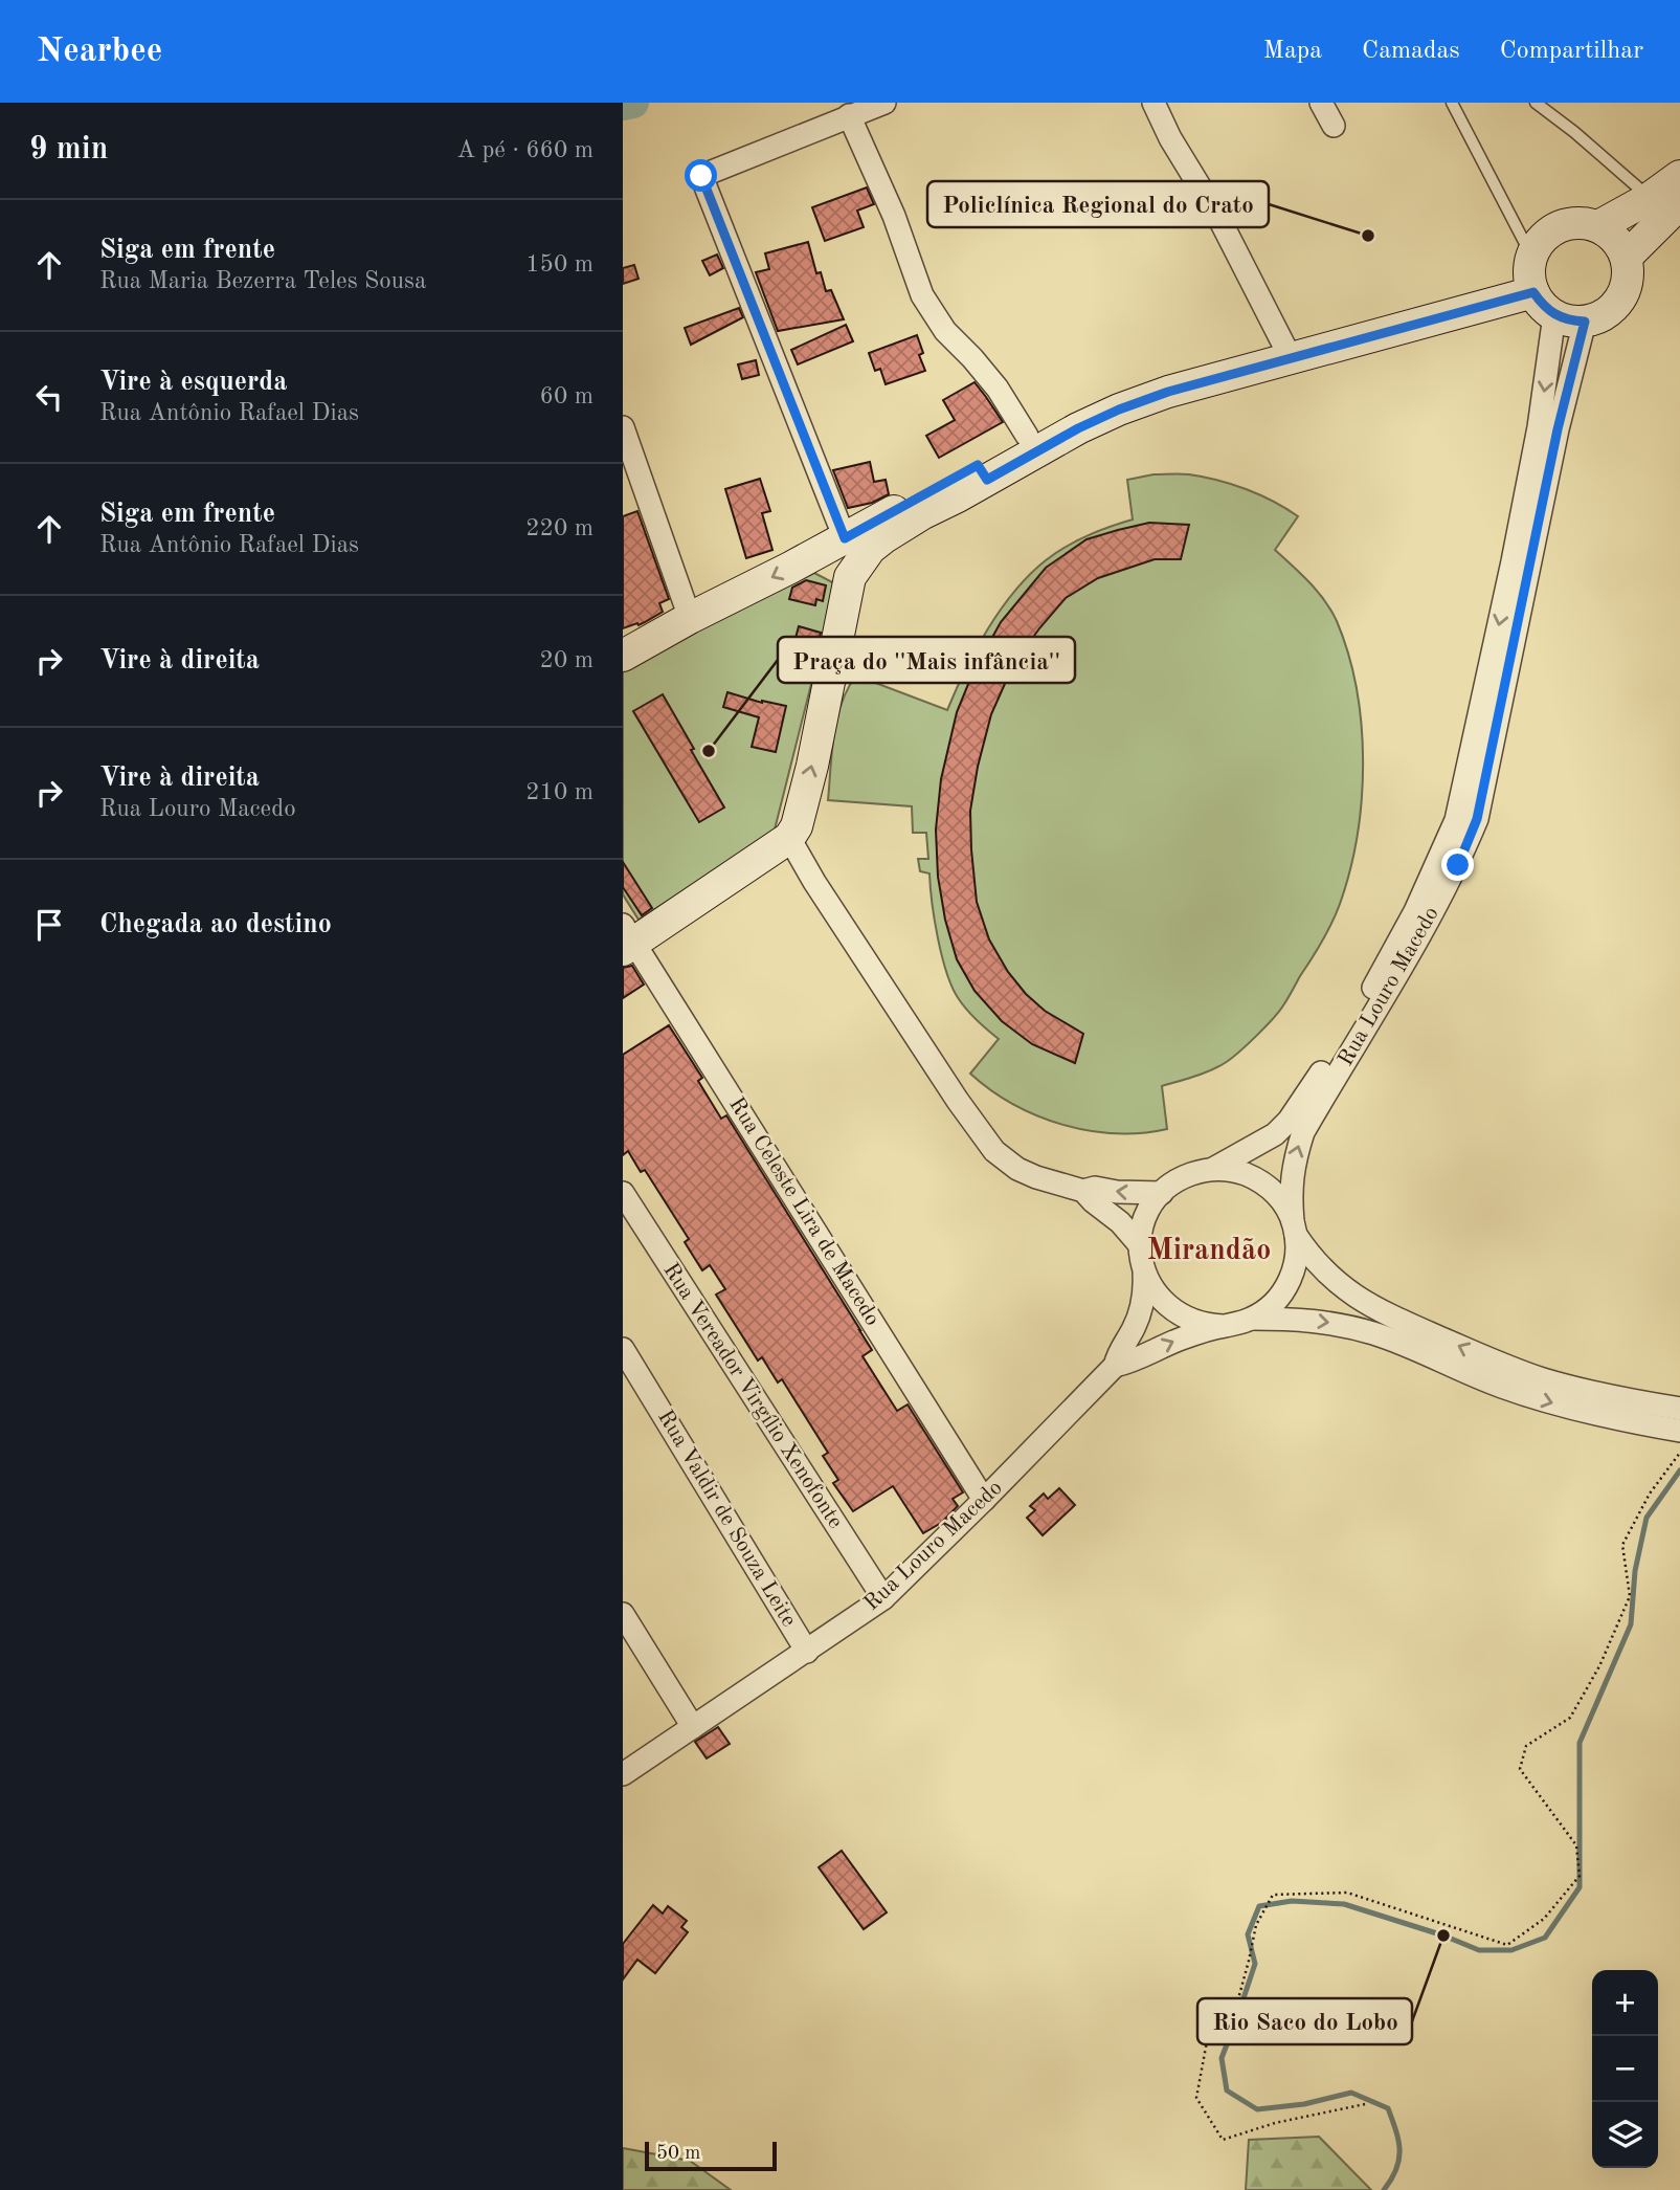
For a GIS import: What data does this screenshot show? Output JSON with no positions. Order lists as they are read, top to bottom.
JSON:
{
  "streets": {
    "street": [
      "Rua Louro Macedo",
      "Rua Celeste Lira de Macedo",
      "Rua Vereador Virgílio Xenofonte",
      "Rua Valdir de Souza Leite"
    ]
  },
  "crossings": [
    ["Rua Louro Macedo", "Rua Celeste Lira de Macedo"],
    ["Rua Louro Macedo", "Rua Vereador Virgílio Xenofonte"],
    ["Rua Louro Macedo", "Rua Valdir de Souza Leite"]
  ],
  "districts": ["Mirandão"],
  "places": ["Policlínica Regional do Crato", "Praça do ''Mais infância''", "Rio Saco do Lobo"],
  "scale_bar": "50 m",
  "page": {
    "header": "Nearbee",
    "nav": ["Mapa", "Camadas", "Compartilhar"],
    "heading": ["9 min", "A pé · 660 m"],
    "list": [
      ["Siga em frente", "Rua Maria Bezerra Teles Sousa", "150 m"],
      ["Vire à esquerda", "Rua Antônio Rafael Dias", "60 m"],
      ["Siga em frente", "Rua Antônio Rafael Dias", "220 m"],
      ["Vire à direita", "20 m"],
      ["Vire à direita", "Rua Louro Macedo", "210 m"],
      "Chegada ao destino"
    ],
    "map_buttons": ["+", "−"],
    "scale": "50 m"
  }
}
